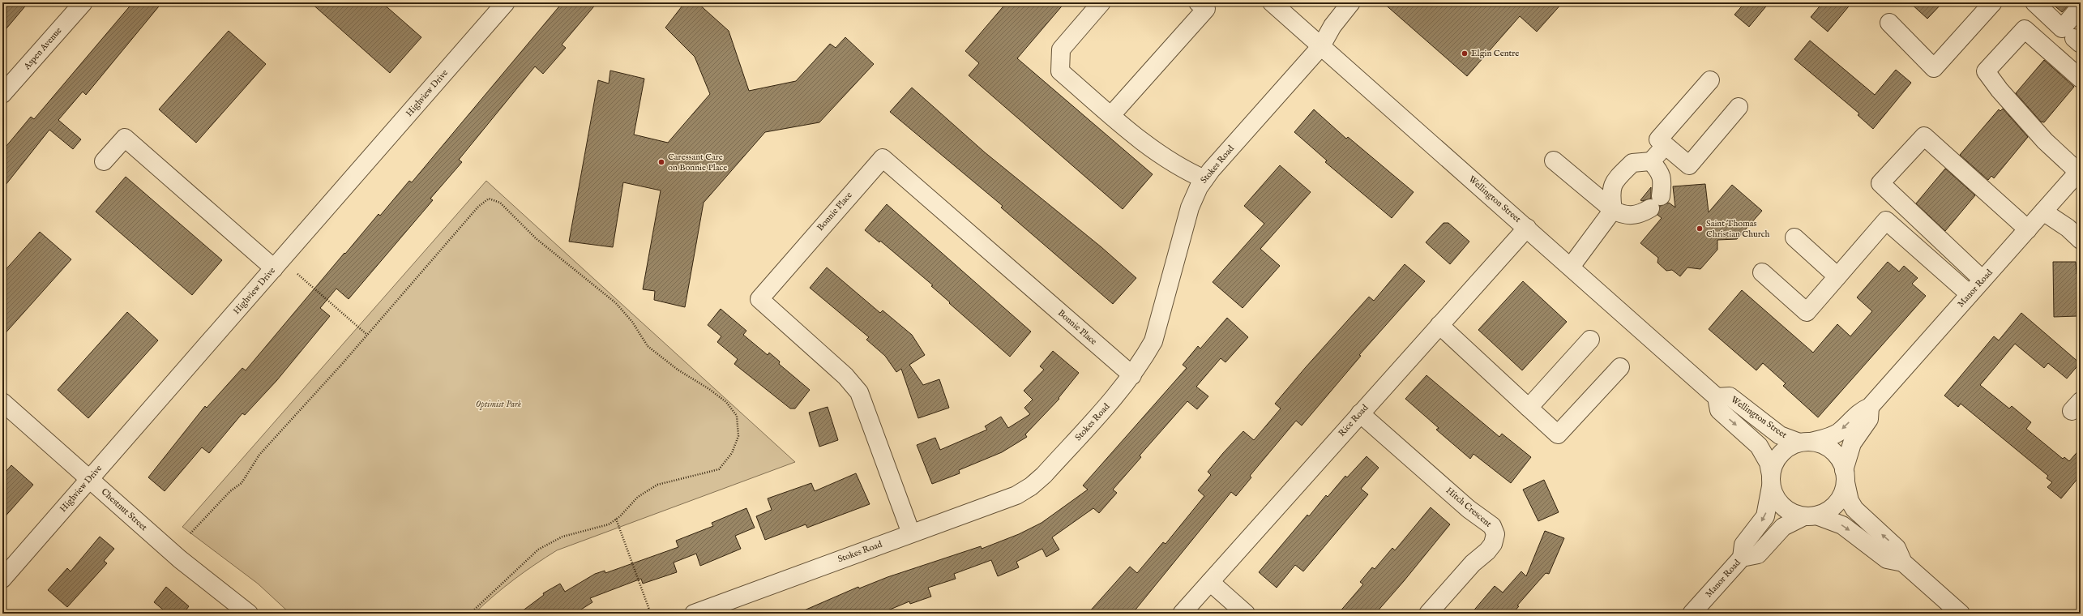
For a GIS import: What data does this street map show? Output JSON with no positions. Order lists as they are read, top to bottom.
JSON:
{
  "streets": {
    "street": [
      "Aspen Avenue",
      "Highview Drive",
      "Stokes Road",
      "Wellington Street",
      "Bonnie Place",
      "Manor Road",
      "Rice Road",
      "Hitch Crescent",
      "Chestnut Street"
    ]
  },
  "crossings": [
    ["Highview Drive", "Chestnut Street"],
    ["Stokes Road", "Wellington Street"],
    ["Stokes Road", "Bonnie Place"],
    ["Wellington Street", "Manor Road"],
    ["Wellington Street", "Rice Road"],
    ["Rice Road", "Hitch Crescent"]
  ],
  "parks": ["Optimist Park"],
  "places": ["Elgin Centre", "Caressant Care on Bonnie Place", "Saint Thomas Christian Church"]
}
